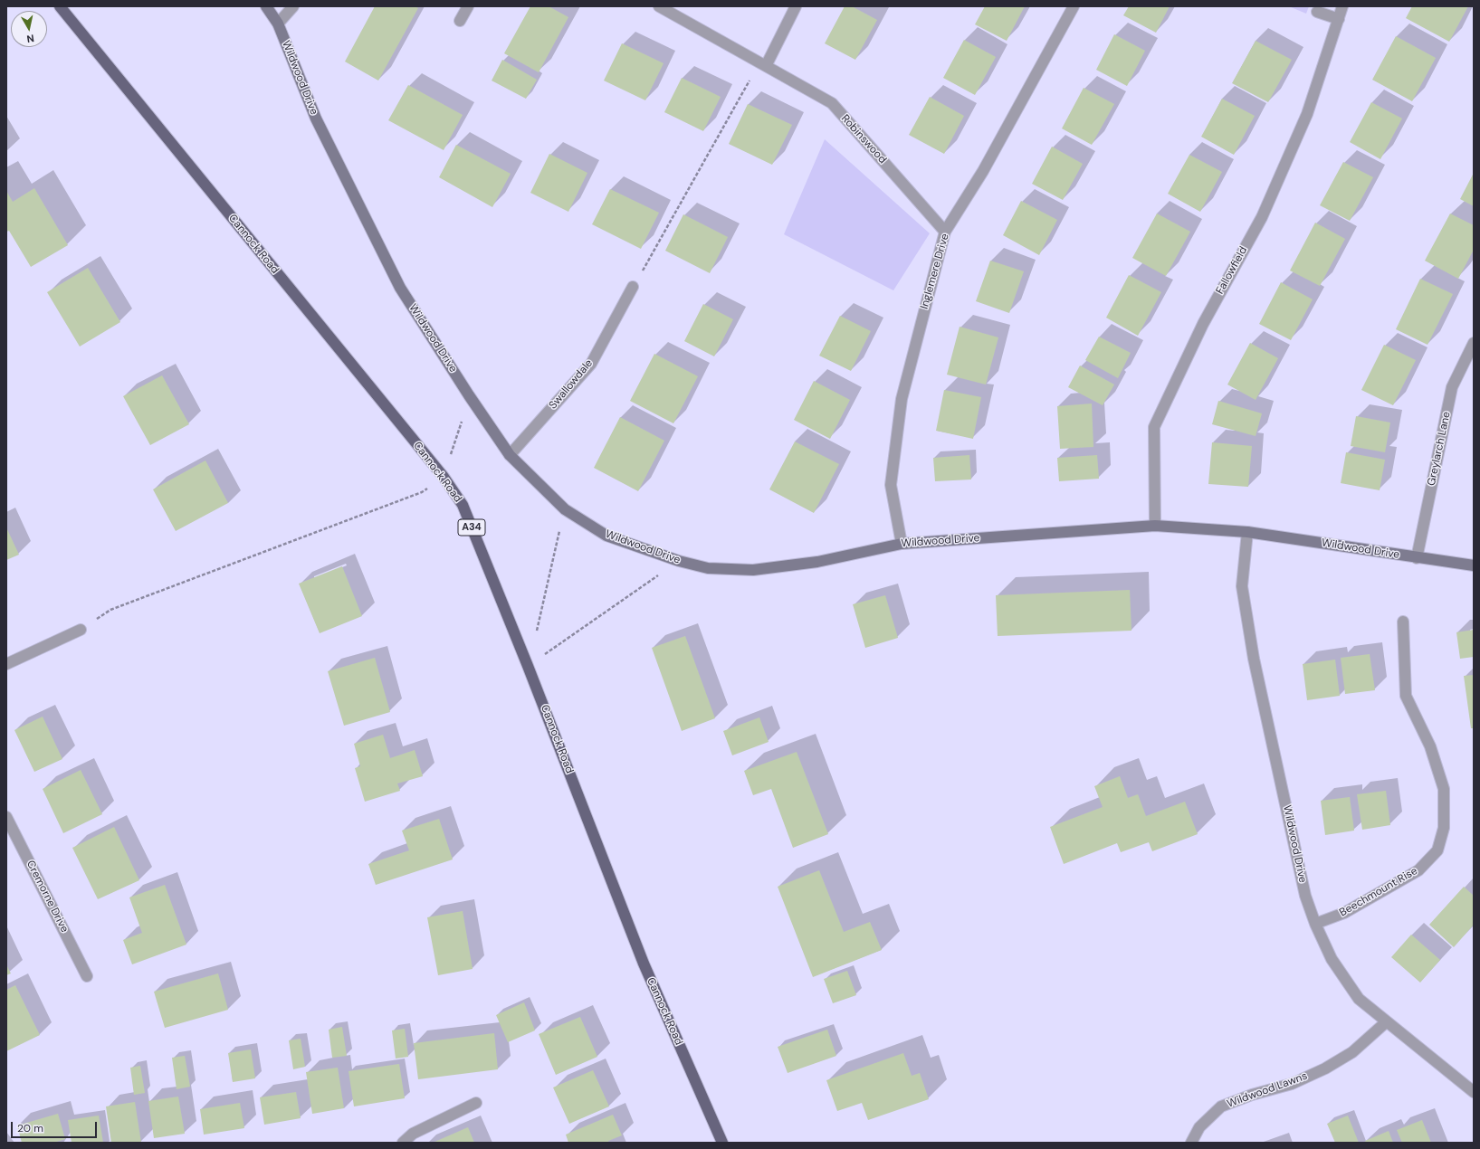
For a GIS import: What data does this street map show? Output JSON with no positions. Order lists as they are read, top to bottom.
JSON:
{
  "streets": {
    "main road": ["Cannock Road", "A34"],
    "street": [
      "Wildwood Drive",
      "Robinswood",
      "Fallowfield",
      "Inglemere Drive",
      "Swallowdale",
      "Greylarch Lane",
      "Beechmount Rise",
      "Cremorne Drive",
      "Wildwood Lawns"
    ]
  },
  "crossings": [
    ["Wildwood Drive", "Fallowfield"],
    ["Wildwood Drive", "Inglemere Drive"],
    ["Wildwood Drive", "Swallowdale"],
    ["Wildwood Drive", "Greylarch Lane"],
    ["Wildwood Drive", "Beechmount Rise"],
    ["Wildwood Drive", "Wildwood Lawns"],
    ["Robinswood", "Inglemere Drive"]
  ],
  "scale_bar": "20 m",
  "north": "bottom"
}
